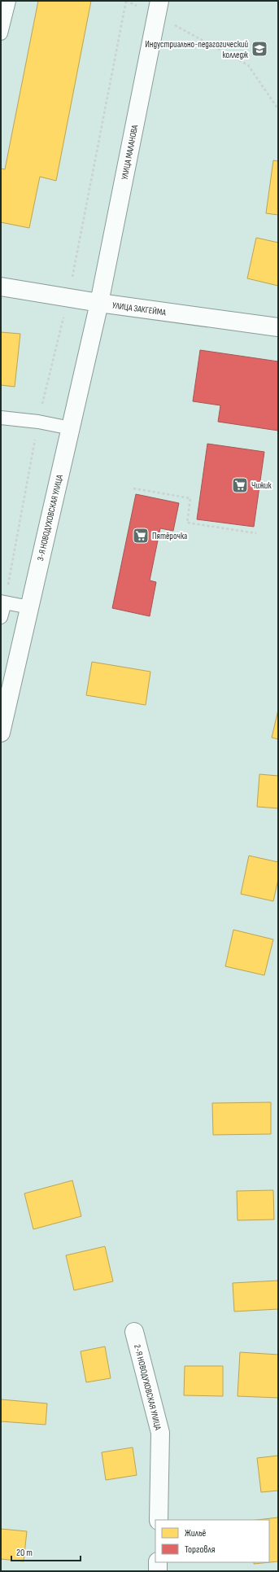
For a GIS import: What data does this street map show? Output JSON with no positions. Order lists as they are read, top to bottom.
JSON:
{
  "streets": {
    "street": [
      "УЛИЦА МАЛАНОВА",
      "УЛИЦА ЗАКГЕЙМА",
      "3-Я НОВОДУХОВСКАЯ УЛИЦА",
      "2-Я НОВОДУХОВСКАЯ УЛИЦА"
    ]
  },
  "crossings": [
    ["УЛИЦА МАЛАНОВА", "УЛИЦА ЗАКГЕЙМА"],
    ["УЛИЦА МАЛАНОВА", "3-Я НОВОДУХОВСКАЯ УЛИЦА"],
    ["УЛИЦА ЗАКГЕЙМА", "3-Я НОВОДУХОВСКАЯ УЛИЦА"]
  ],
  "places": {
    "school or university": ["Индустриально-педагогический колледж"],
    "supermarket": ["Чижик", "Пятёрочка"]
  },
  "legend": ["Жильё", "Торговля"],
  "scale_bar": "20 m"
}
